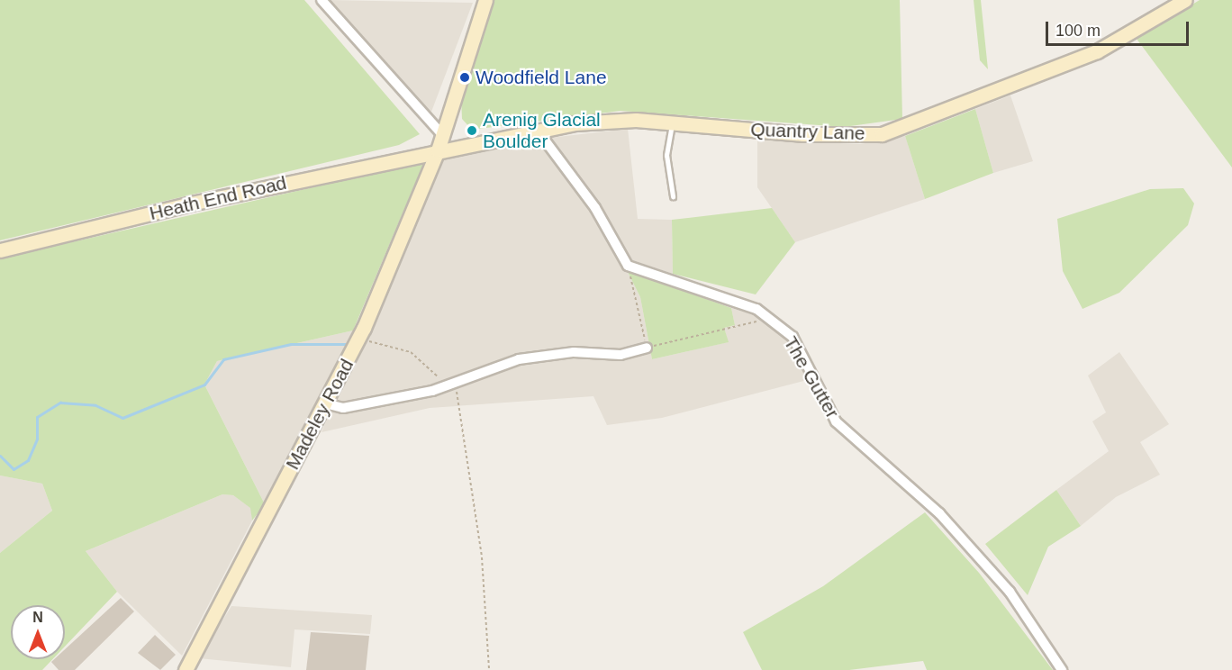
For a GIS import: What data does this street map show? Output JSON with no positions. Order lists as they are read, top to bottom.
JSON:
{
  "streets": {
    "street": [
      "Quantry Lane",
      "Heath End Road",
      "The Gutter",
      "Madeley Road"
    ]
  },
  "crossings": [
    ["Quantry Lane", "Heath End Road"],
    ["Quantry Lane", "Madeley Road"],
    ["Heath End Road", "Madeley Road"]
  ],
  "places": ["Woodfield Lane", "Arenig Glacial Boulder"],
  "scale_bar": "100 m",
  "north": "top"
}
